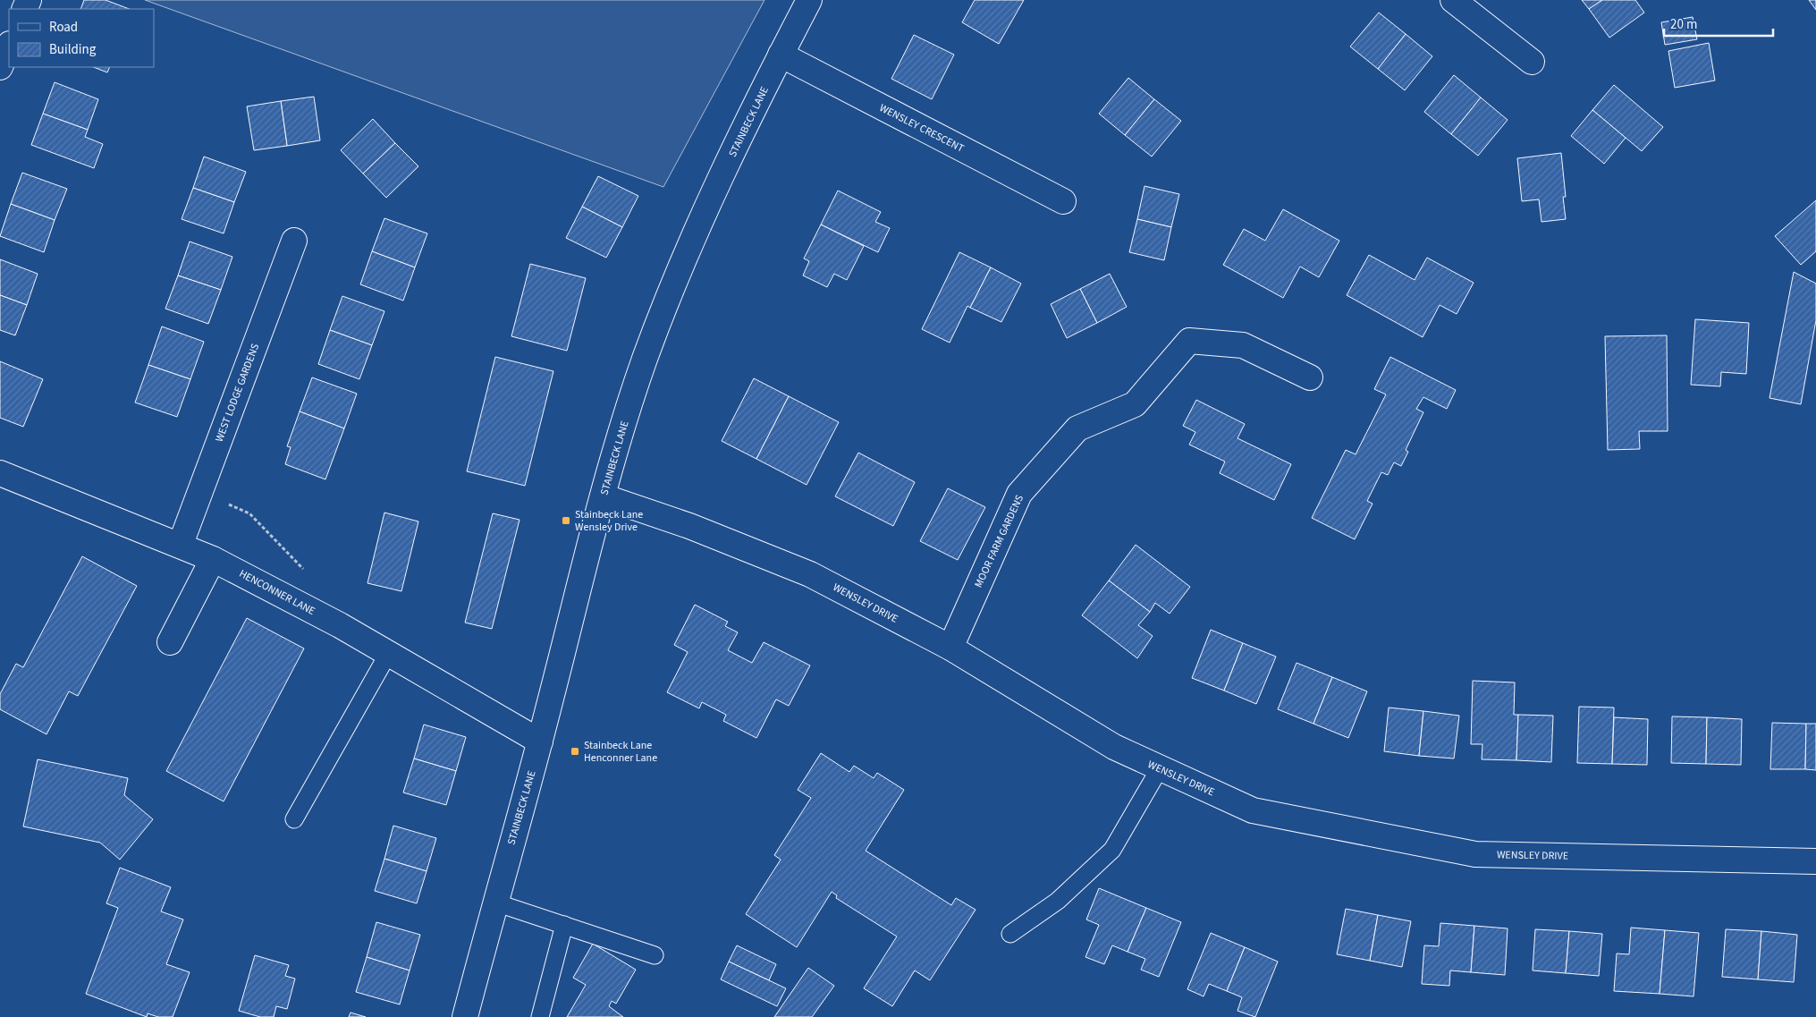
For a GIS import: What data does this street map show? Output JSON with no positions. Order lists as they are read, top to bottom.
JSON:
{
  "streets": {
    "street": [
      "STAINBECK LANE",
      "WENSLEY CRESCENT",
      "WEST LODGE GARDENS",
      "MOOR FARM GARDENS",
      "HENCONNER LANE",
      "WENSLEY DRIVE"
    ]
  },
  "crossings": [
    ["STAINBECK LANE", "WENSLEY CRESCENT"],
    ["STAINBECK LANE", "HENCONNER LANE"],
    ["STAINBECK LANE", "WENSLEY DRIVE"],
    ["WEST LODGE GARDENS", "HENCONNER LANE"],
    ["MOOR FARM GARDENS", "WENSLEY DRIVE"]
  ],
  "places": {
    "transit": ["Stainbeck Lane Wensley Drive", "Stainbeck Lane Henconner Lane"]
  },
  "legend": ["Road", "Building"],
  "scale_bar": "20 m"
}
